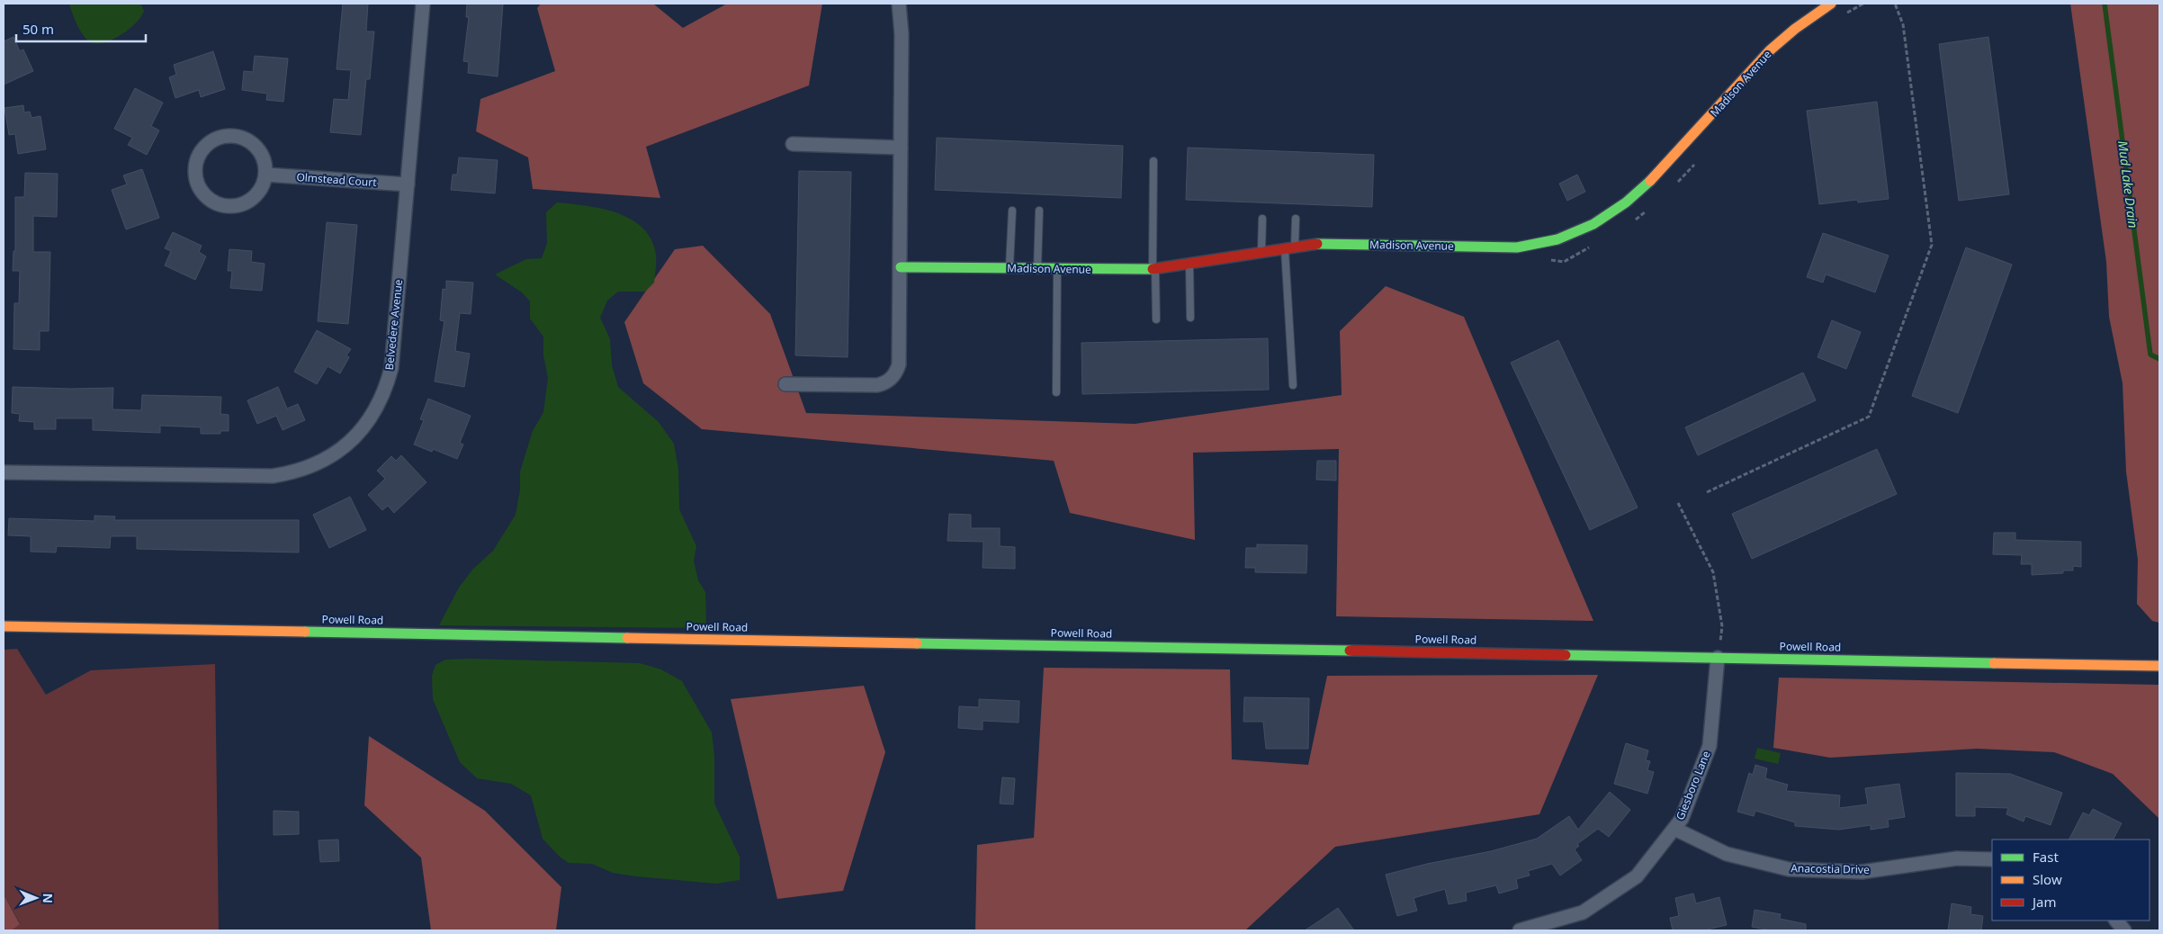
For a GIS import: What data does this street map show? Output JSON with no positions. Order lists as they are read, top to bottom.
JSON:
{
  "streets": {
    "street": [
      "Madison Avenue",
      "Olmstead Court",
      "Belvedere Avenue",
      "Powell Road",
      "Giesboro Lane",
      "Anacostia Drive"
    ]
  },
  "crossings": [
    ["Olmstead Court", "Belvedere Avenue"],
    ["Powell Road", "Giesboro Lane"],
    ["Giesboro Lane", "Anacostia Drive"]
  ],
  "water": ["Mud Lake Drain"],
  "legend": ["Fast", "Slow", "Jam"],
  "scale_bar": "50 m",
  "north": "right"
}
